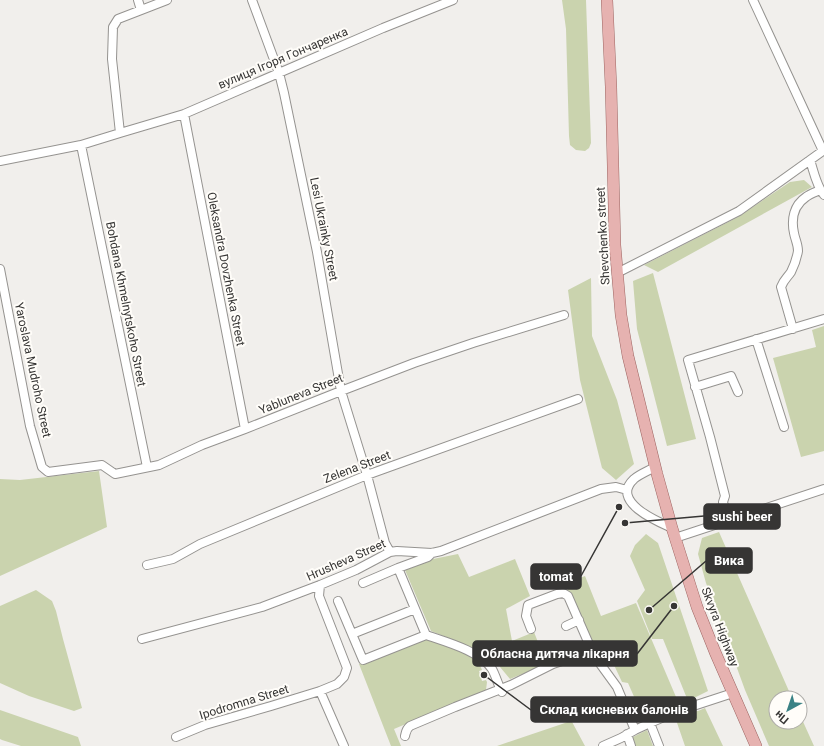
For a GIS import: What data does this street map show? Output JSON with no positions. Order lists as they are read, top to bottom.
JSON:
{
  "streets": {
    "main road": ["Shevchenko street", "Skvyra Highway"],
    "street": [
      "вулиця Ігоря Гончаренка",
      "Lesi Ukrainky Street",
      "Oleksandra Dovzhenka Street",
      "Bohdana Khmelnytskoho Street",
      "Yaroslava Mudroho Street",
      "Yabluneva Street",
      "Zelena Street",
      "Hrusheva Street",
      "Ipodromna Street"
    ]
  },
  "crossings": [
    ["вулиця Ігоря Гончаренка", "Lesi Ukrainky Street"],
    ["вулиця Ігоря Гончаренка", "Oleksandra Dovzhenka Street"],
    ["вулиця Ігоря Гончаренка", "Bohdana Khmelnytskoho Street"],
    ["Lesi Ukrainky Street", "Yabluneva Street"],
    ["Lesi Ukrainky Street", "Zelena Street"],
    ["Lesi Ukrainky Street", "Hrusheva Street"],
    ["Shevchenko street", "Skvyra Highway"],
    ["Oleksandra Dovzhenka Street", "Yabluneva Street"],
    ["Bohdana Khmelnytskoho Street", "Yabluneva Street"],
    ["Yaroslava Mudroho Street", "Yabluneva Street"],
    ["Hrusheva Street", "Ipodromna Street"]
  ],
  "places": [
    "tomat",
    "sushi beer",
    "Обласна дитяча лікарня",
    "Вика",
    "Склад кисневих балонів"
  ],
  "north": "bottom left"
}
